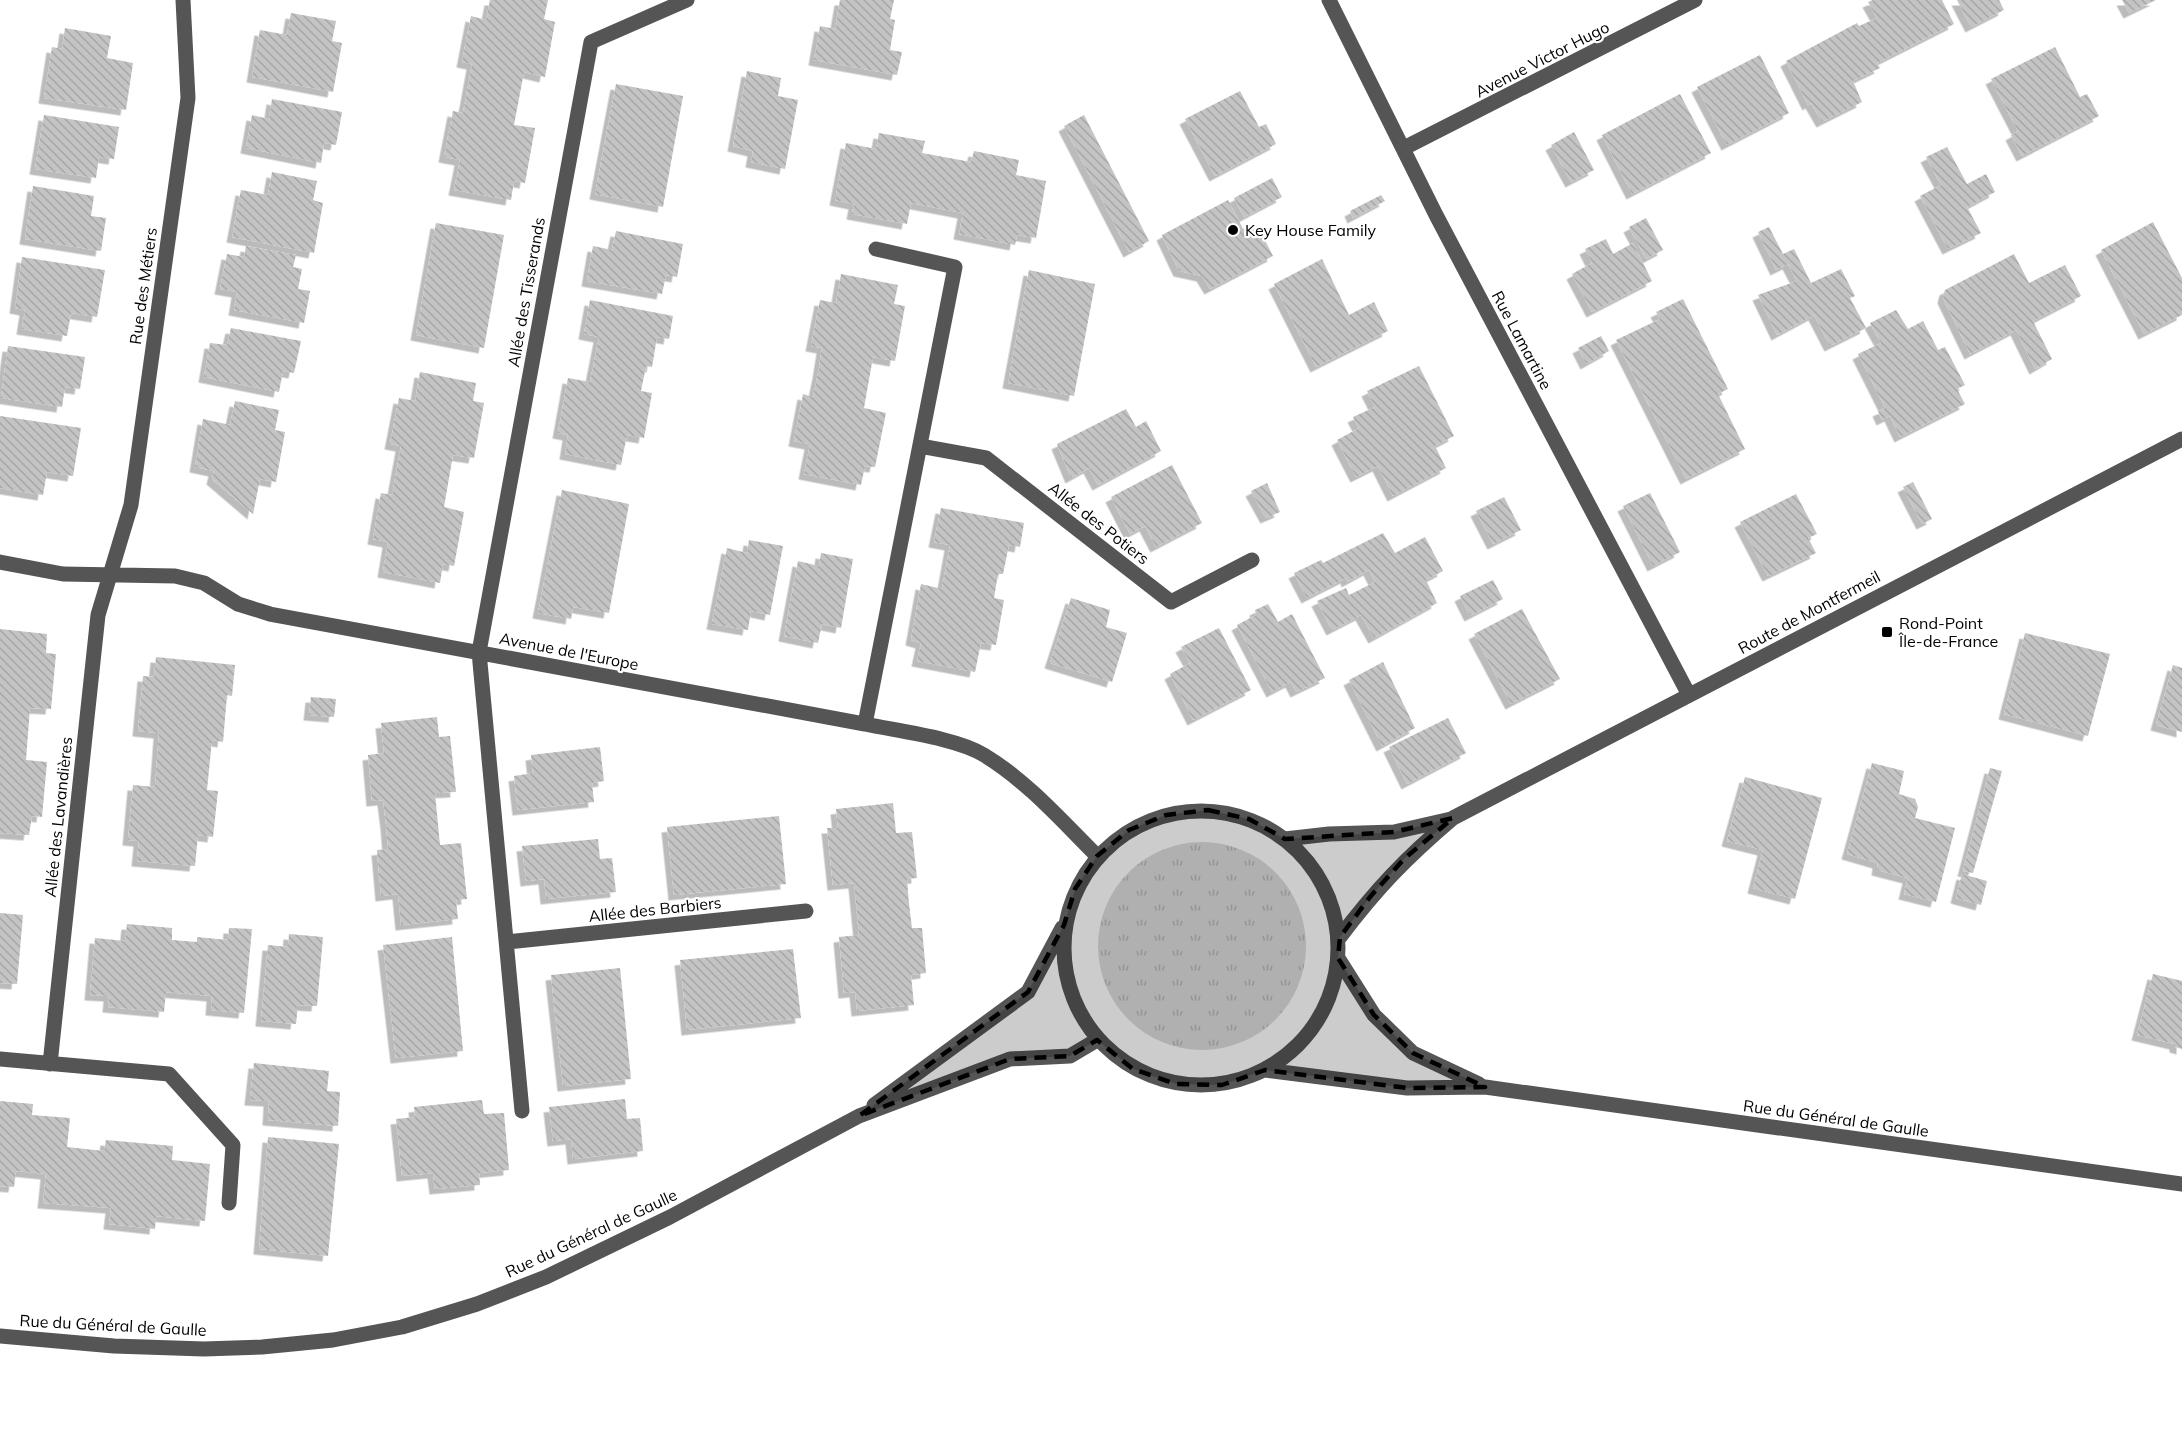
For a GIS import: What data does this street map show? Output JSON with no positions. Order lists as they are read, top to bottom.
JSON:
{
  "streets": {
    "street": [
      "Avenue Victor Hugo",
      "Rue des Métiers",
      "Allée des Tisserands",
      "Rue Lamartine",
      "Allée des Potiers",
      "Route de Montfermeil",
      "Avenue de l'Europe",
      "Allée des Lavandières",
      "Allée des Barbiers",
      "Rue du Général de Gaulle"
    ]
  },
  "crossings": [
    ["Avenue Victor Hugo", "Rue Lamartine"],
    ["Rue des Métiers", "Avenue de l'Europe"],
    ["Rue des Métiers", "Allée des Lavandières"],
    ["Allée des Tisserands", "Avenue de l'Europe"],
    ["Rue Lamartine", "Route de Montfermeil"],
    ["Avenue de l'Europe", "Allée des Lavandières"]
  ],
  "places": {
    "other": ["Key House Family"],
    "transit": ["Rond-Point Île-de-France"]
  }
}
